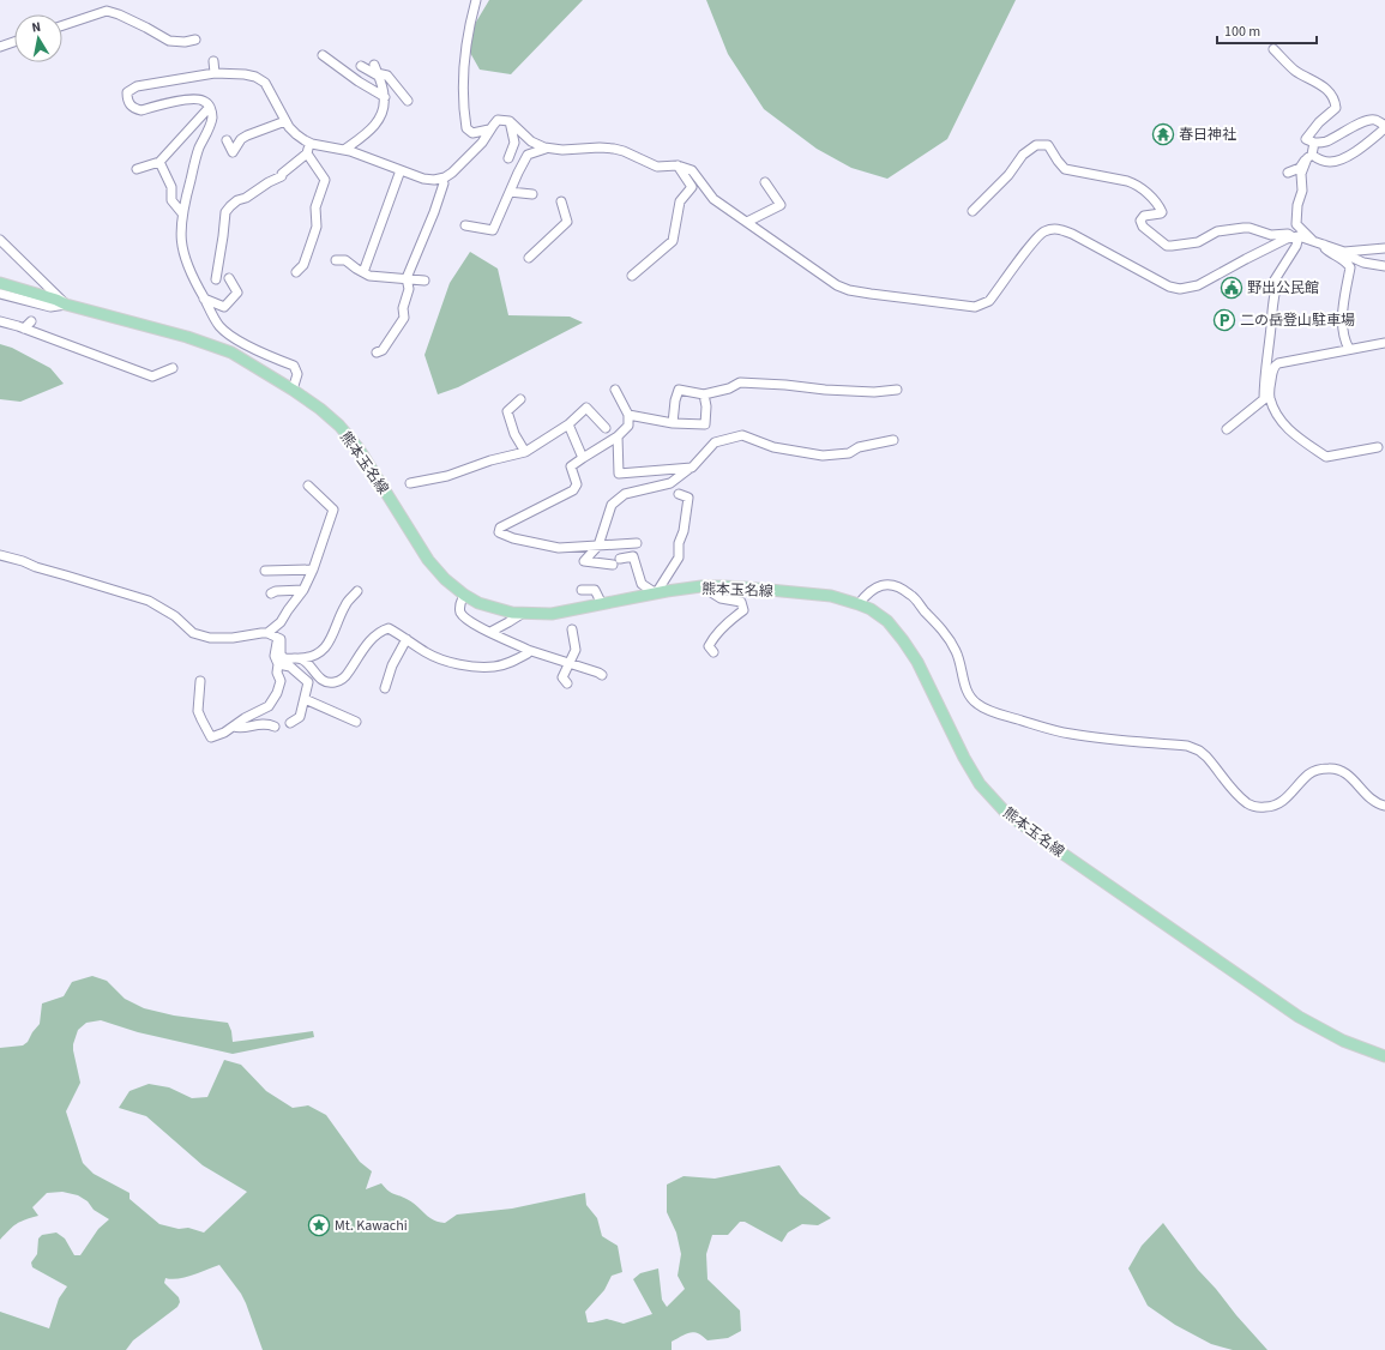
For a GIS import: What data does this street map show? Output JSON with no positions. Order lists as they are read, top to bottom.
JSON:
{
  "streets": {
    "main road": ["熊本玉名線"]
  },
  "places": {
    "temple": ["春日神社"],
    "public building": ["野出公民館"],
    "parking": ["二の岳登山駐車場"],
    "place": ["Mt. Kawachi"]
  },
  "scale_bar": "100 m",
  "north": "top"
}
